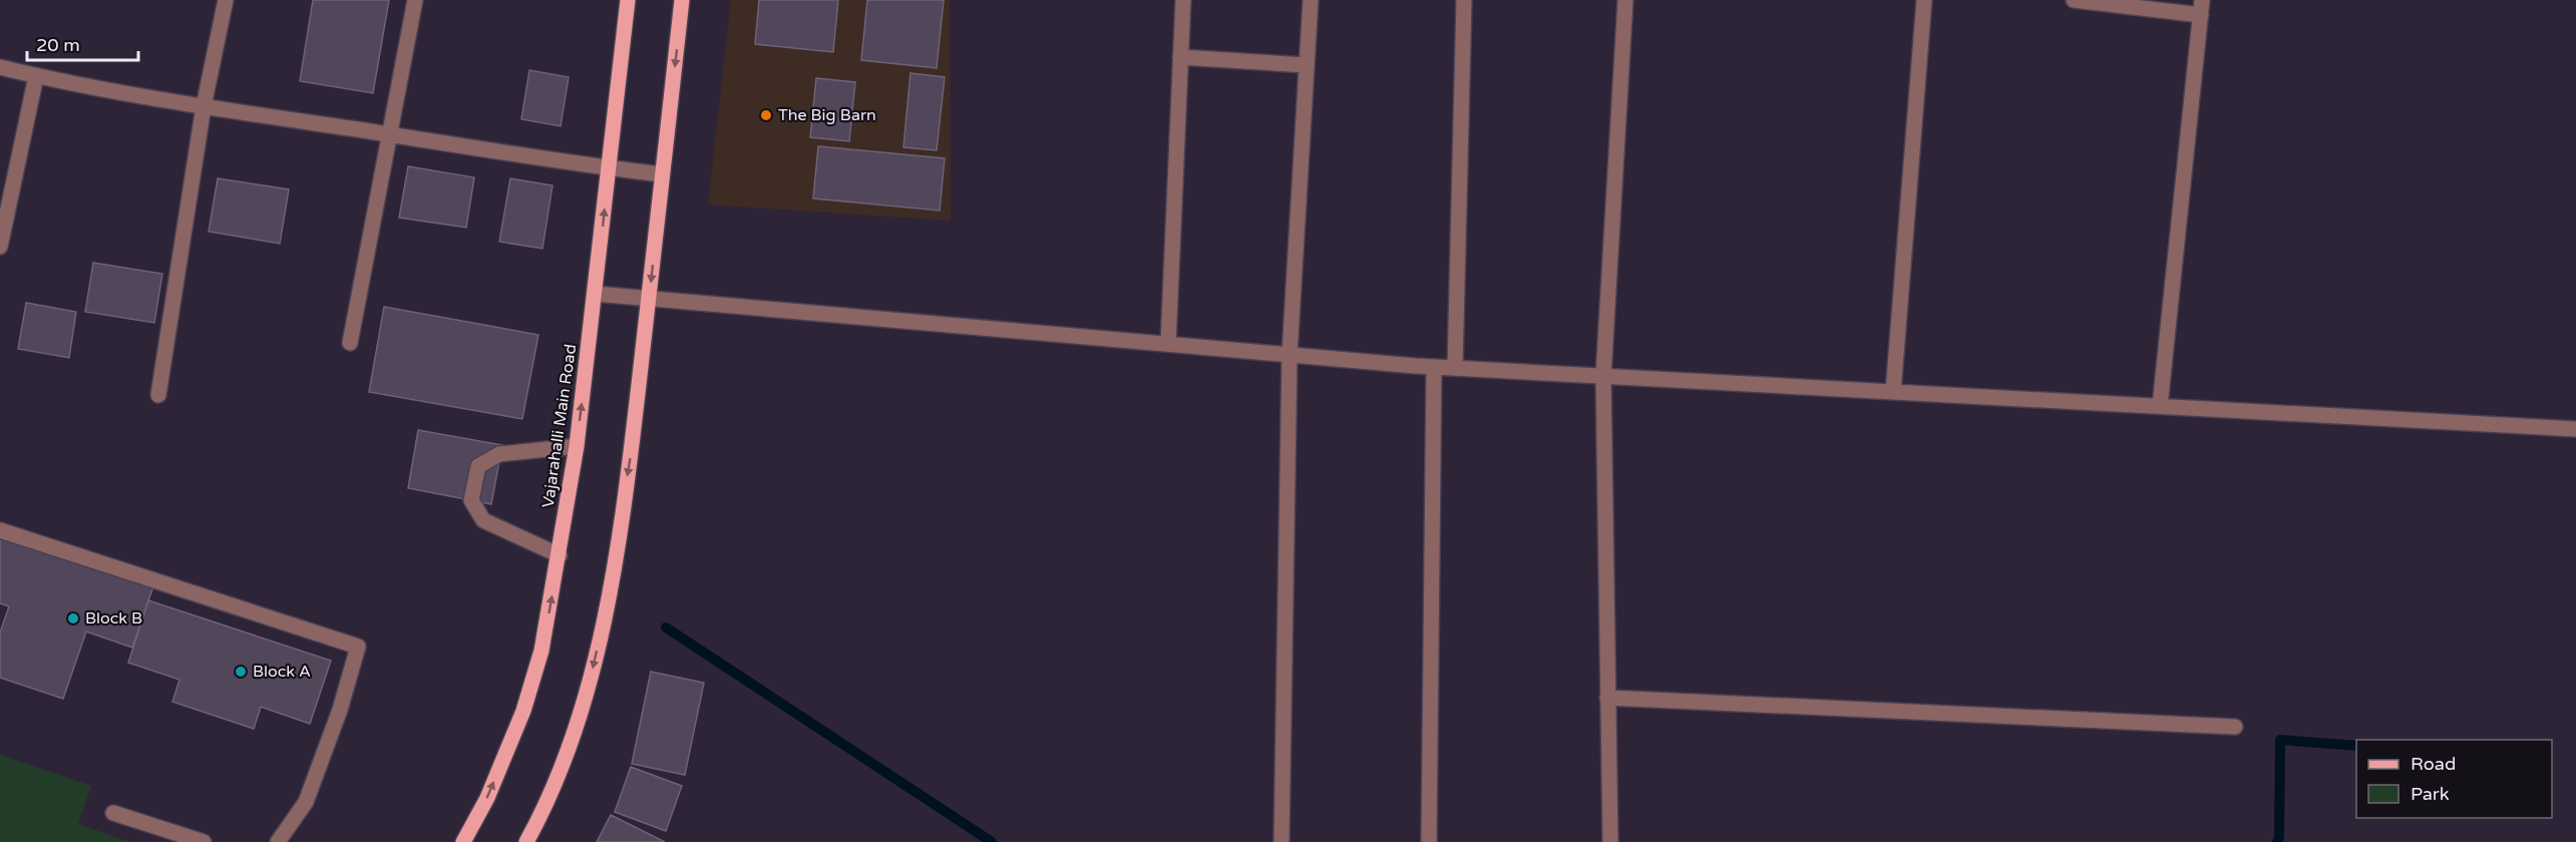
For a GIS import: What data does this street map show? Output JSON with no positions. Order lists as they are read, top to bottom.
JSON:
{
  "streets": {
    "main road": ["Vajarahalli Main Road"]
  },
  "places": ["The Big Barn", "Block B", "Block A"],
  "legend": ["Road", "Park"],
  "scale_bar": "20 m"
}
